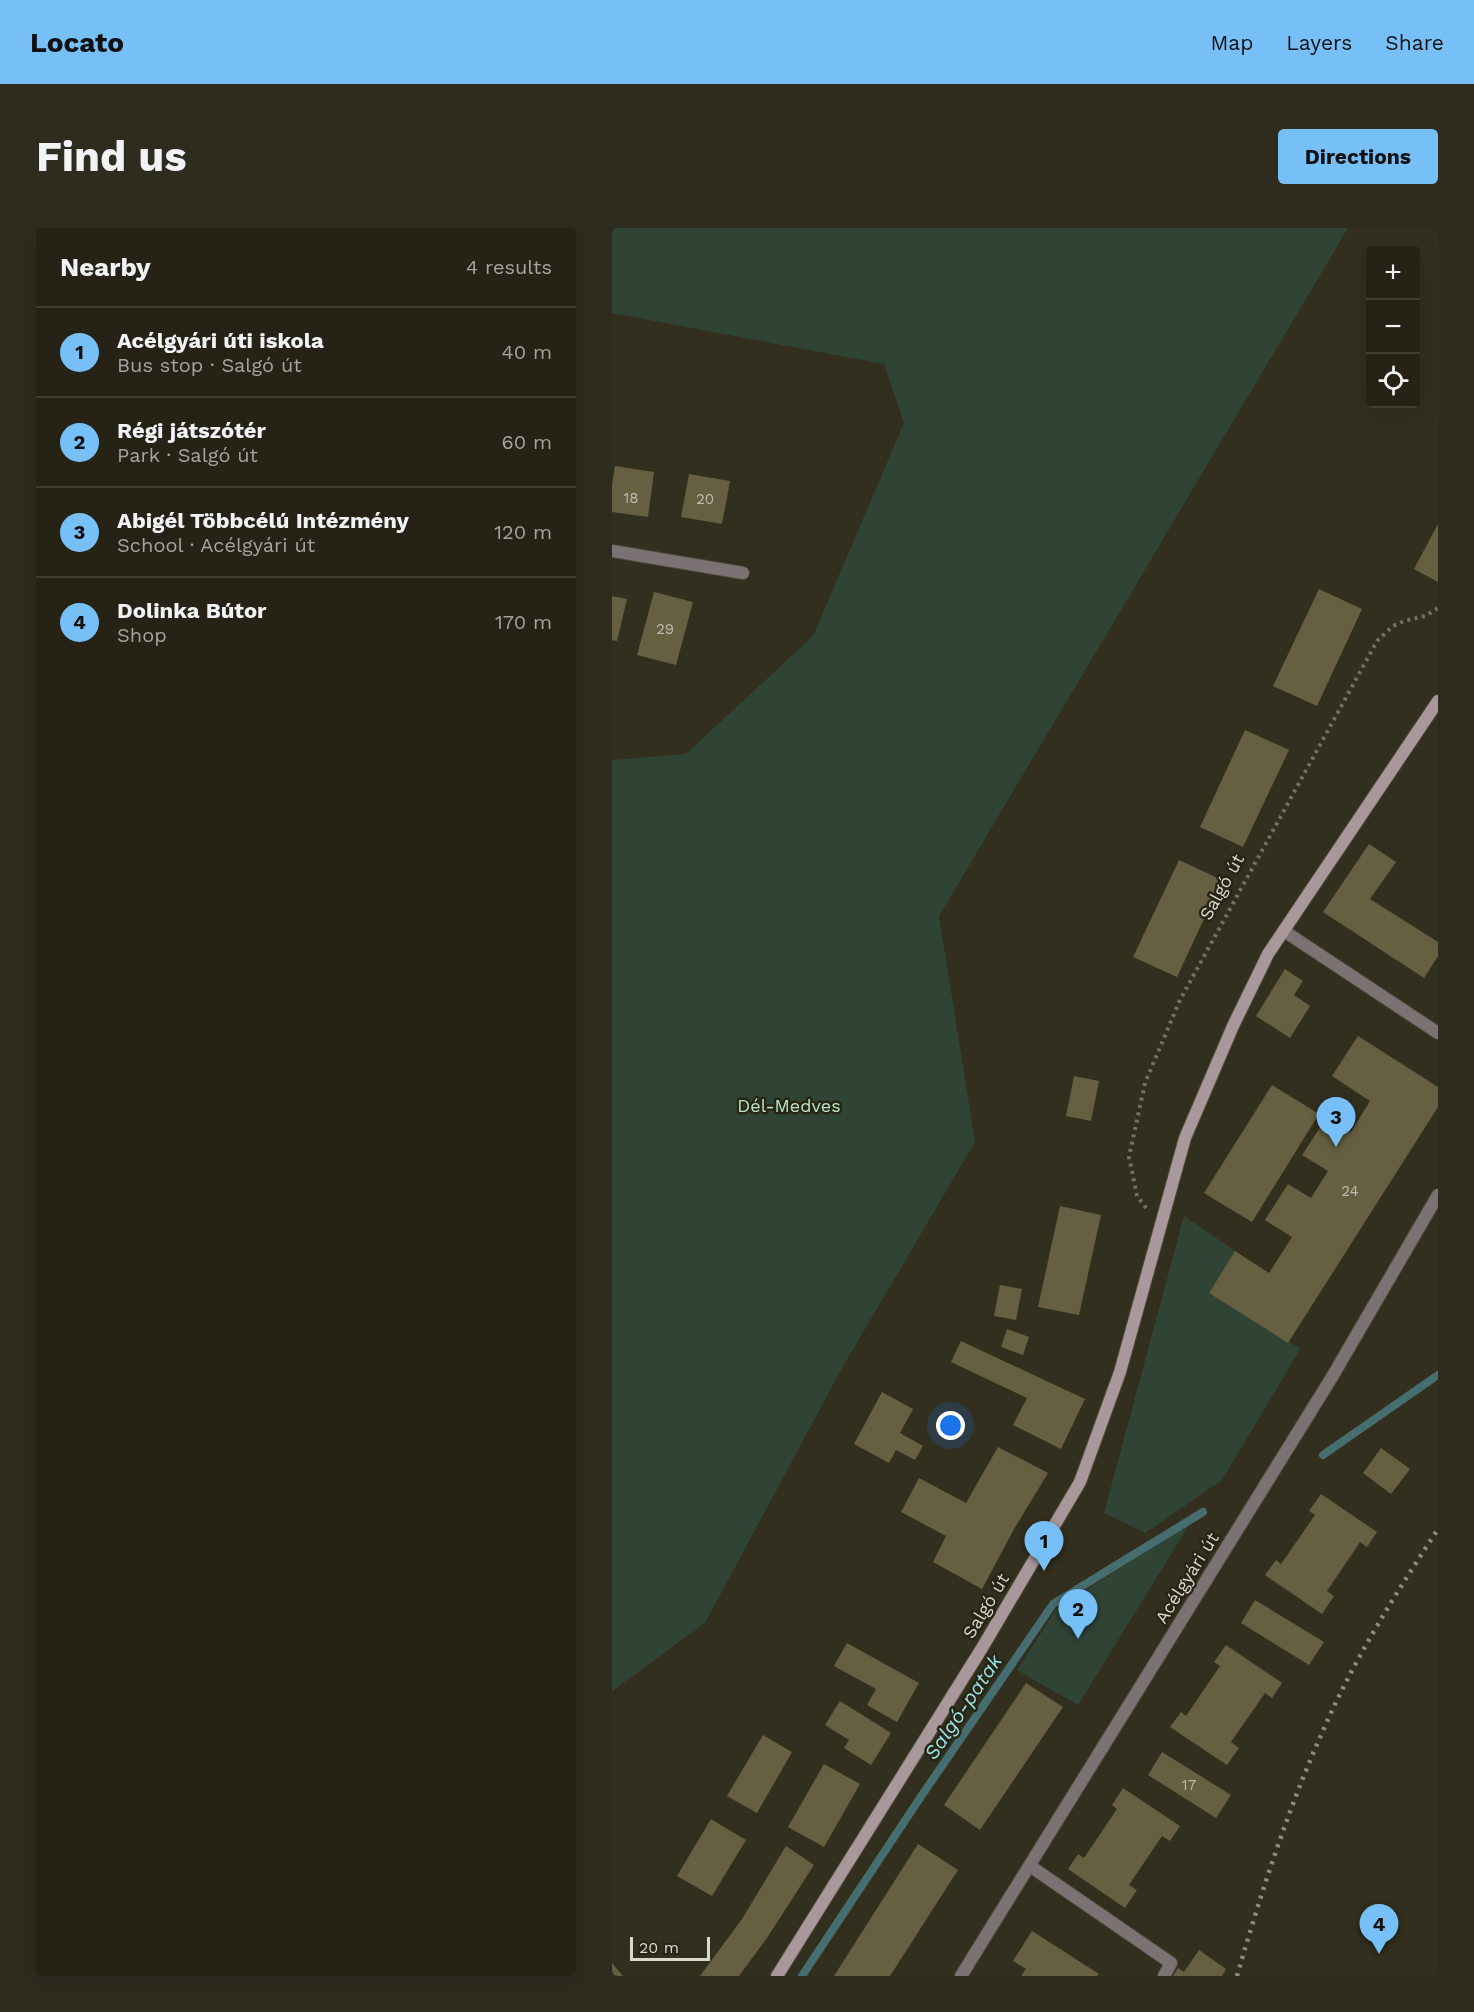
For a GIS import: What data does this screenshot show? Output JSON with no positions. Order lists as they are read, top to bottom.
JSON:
{
  "streets": {
    "main road": ["Salgó út"],
    "street": ["Acélgyári út"]
  },
  "water": ["Salgó-patak"],
  "parks": ["Dél-Medves"],
  "house_numbers": [
    "18",
    "20",
    "29",
    "24",
    "17"
  ],
  "scale_bar": "20 m",
  "page": {
    "header": "Locato",
    "nav": ["Map", "Layers", "Share"],
    "buttons": "Directions",
    "title": "Find us",
    "heading": ["Nearby", "4 results"],
    "map_buttons": ["+", "−"],
    "list": [
      {
        "mark": "1",
        "name": "Acélgyári úti iskola",
        "note": "Bus stop · Salgó út",
        "value": "40 m"
      },
      {
        "mark": "2",
        "name": "Régi játszótér",
        "note": "Park · Salgó út",
        "value": "60 m"
      },
      {
        "mark": "3",
        "name": "Abigél Többcélú Intézmény",
        "note": "School · Acélgyári út",
        "value": "120 m"
      },
      {
        "mark": "4",
        "name": "Dolinka Bútor",
        "note": "Shop",
        "value": "170 m"
      }
    ],
    "pins": [
      "3",
      "1",
      "2",
      "4"
    ],
    "scale": "20 m"
  }
}
